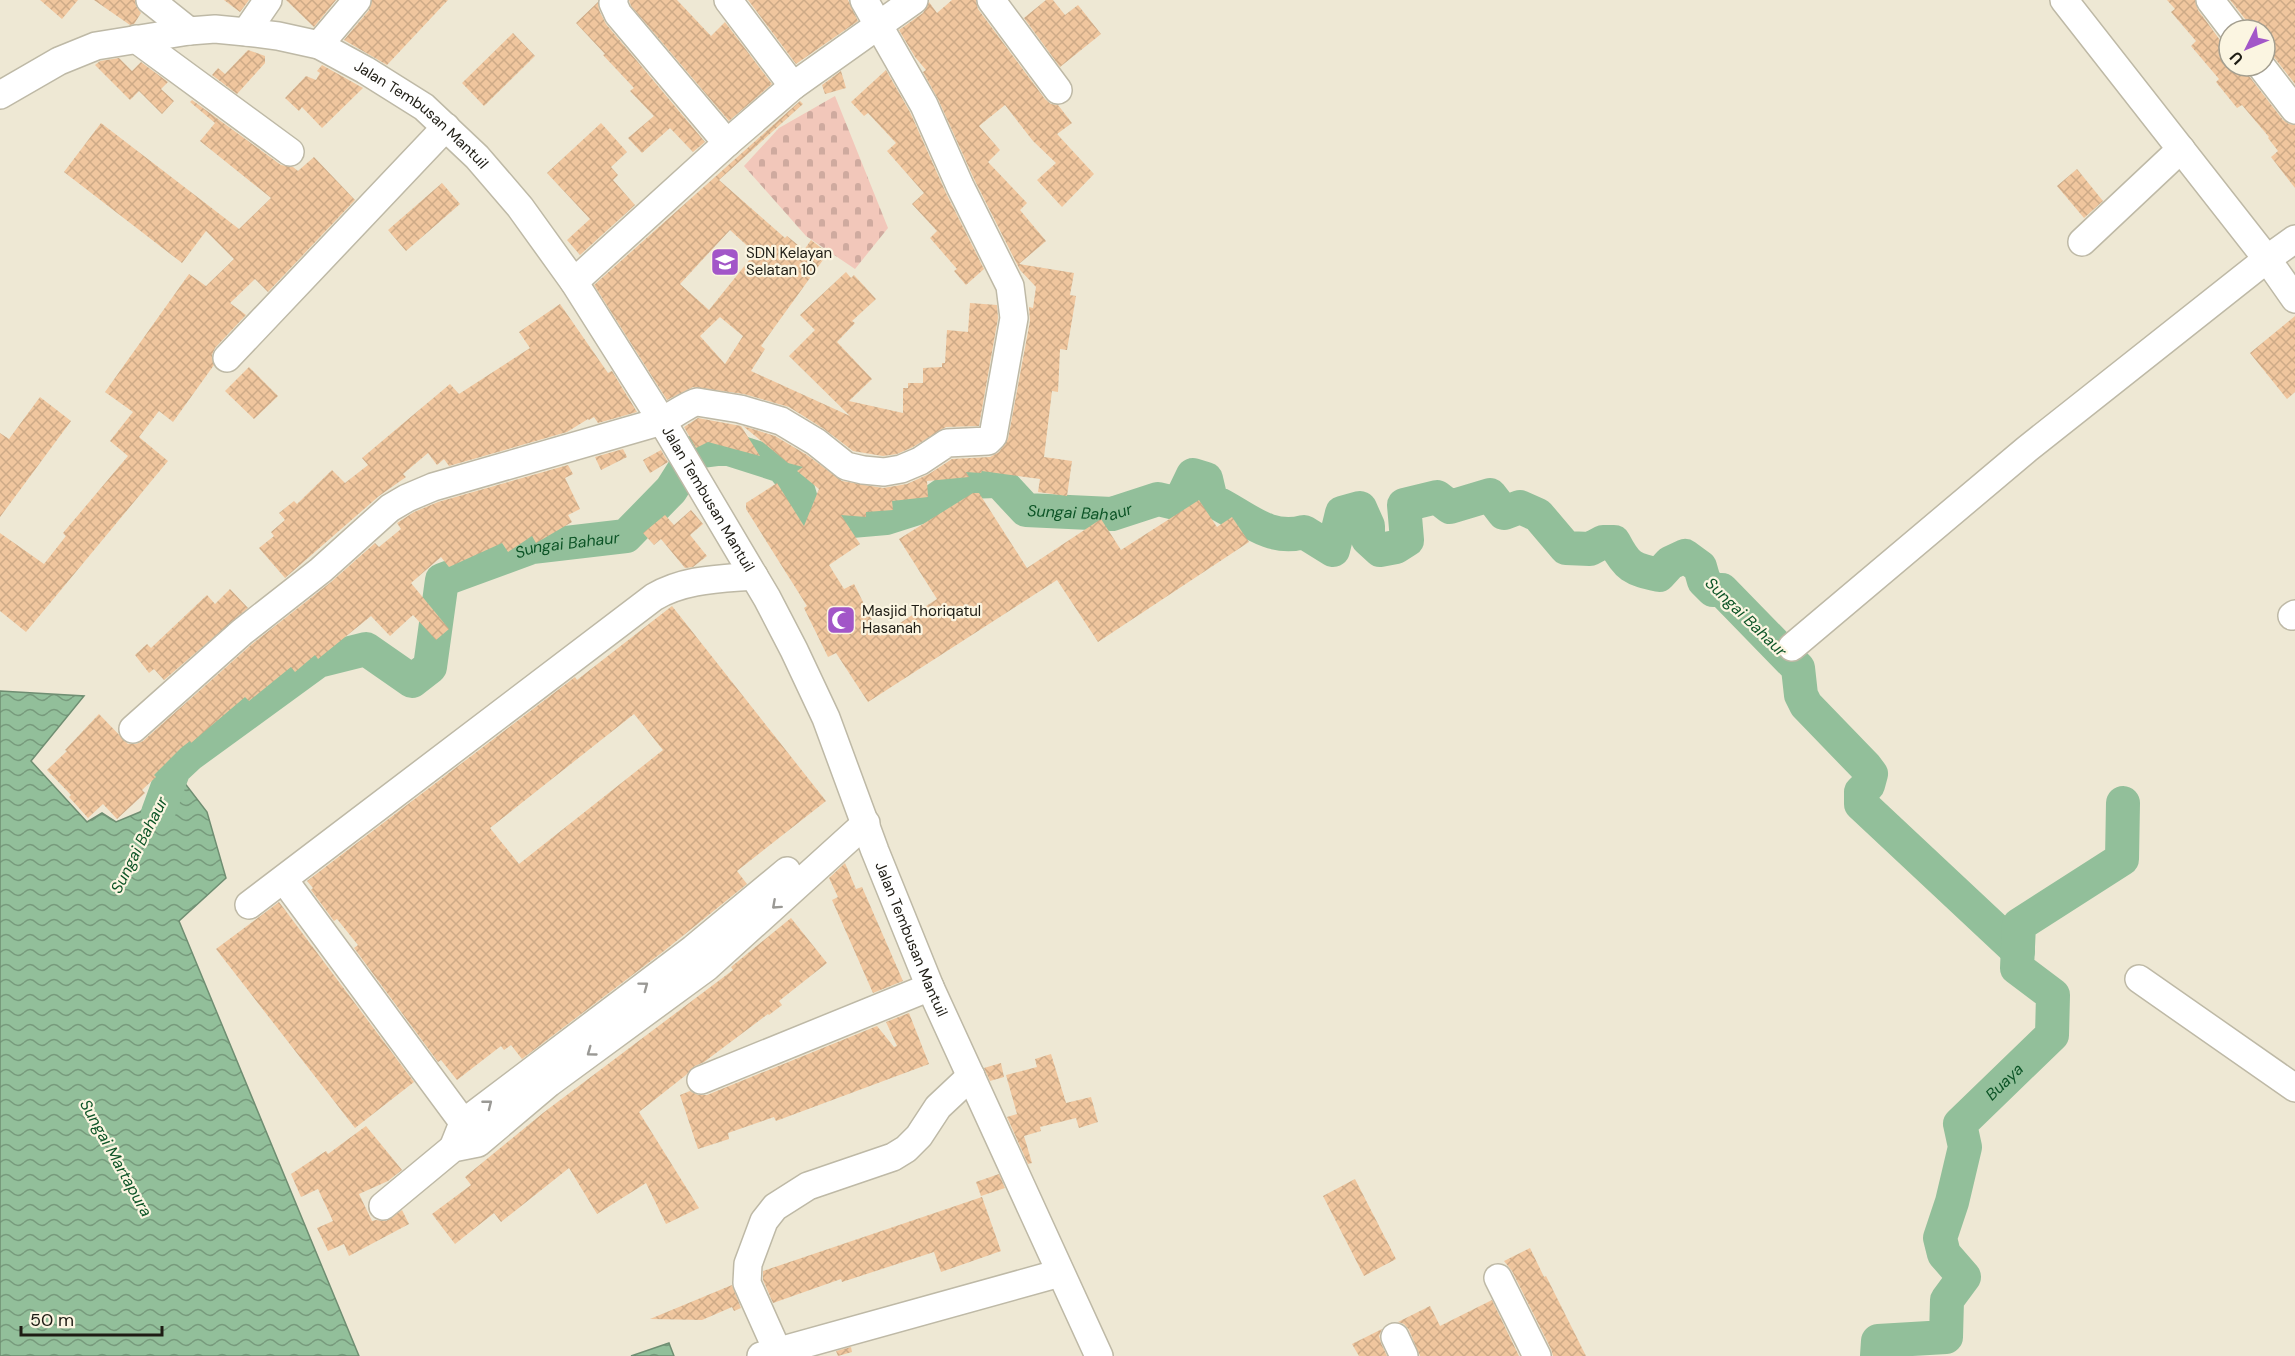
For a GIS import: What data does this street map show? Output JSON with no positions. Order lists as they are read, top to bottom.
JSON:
{
  "streets": {
    "street": ["Jalan Tembusan Mantuil"]
  },
  "water": ["Sungai Bahaur", "Buaya", "Sungai Martapura"],
  "places": {
    "school or university": ["SDN Kelayan Selatan 10"],
    "mosque": ["Masjid Thoriqatul Hasanah"]
  },
  "scale_bar": "50 m",
  "north": "bottom left"
}
